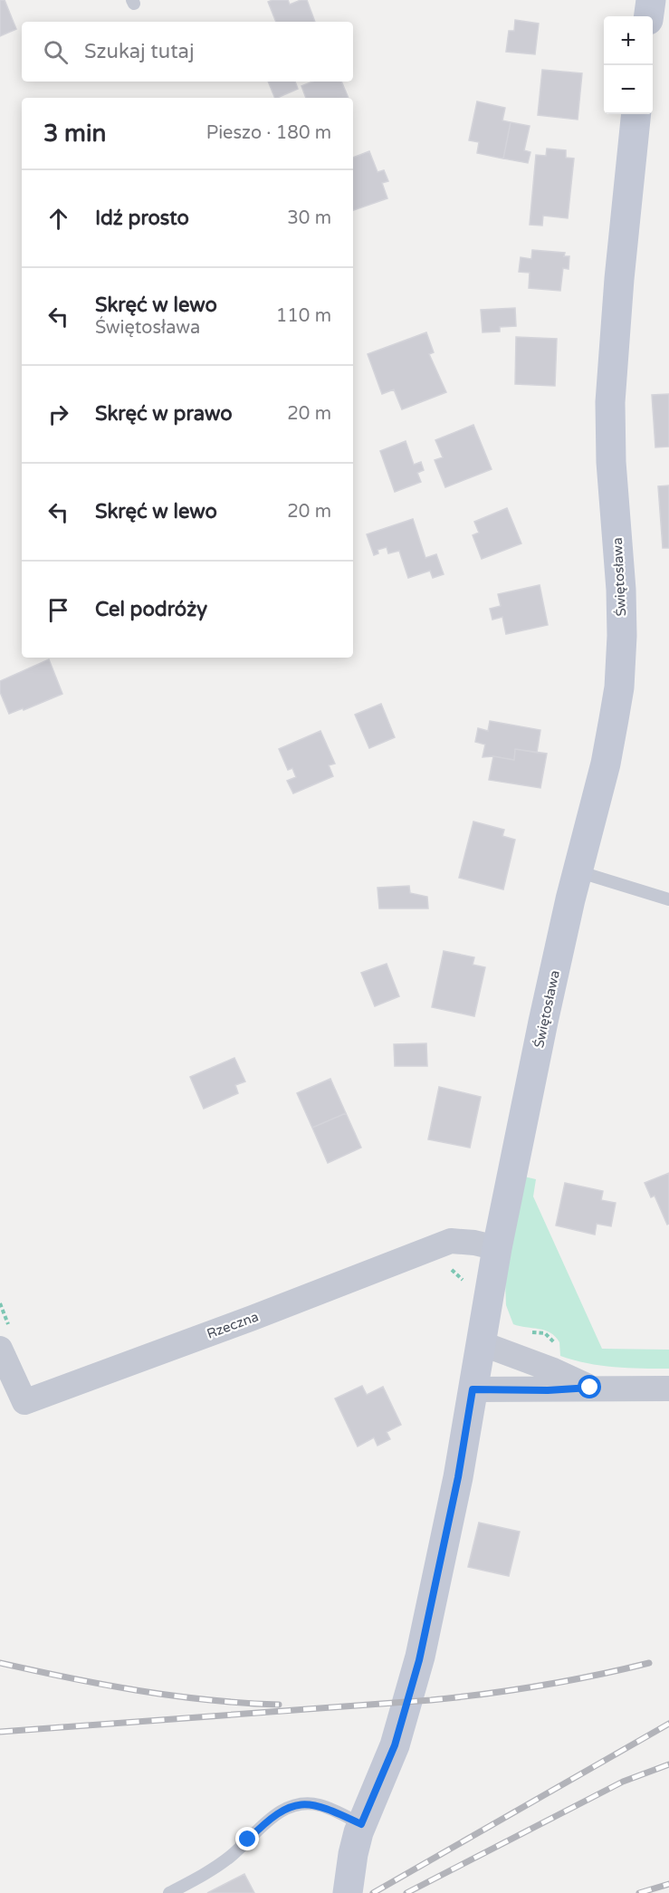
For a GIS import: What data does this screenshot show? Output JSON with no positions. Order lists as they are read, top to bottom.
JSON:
{
  "streets": {
    "street": ["Świętosława", "Rzeczna"]
  },
  "crossings": [
    ["Świętosława", "Rzeczna"]
  ],
  "page": {
    "map_buttons": ["+", "−"],
    "search": "Szukaj tutaj",
    "heading": ["3 min", "Pieszo · 180 m"],
    "list": [
      ["Idź prosto", "30 m"],
      ["Skręć w lewo", "Świętosława", "110 m"],
      ["Skręć w prawo", "20 m"],
      ["Skręć w lewo", "20 m"],
      "Cel podróży"
    ]
  }
}
